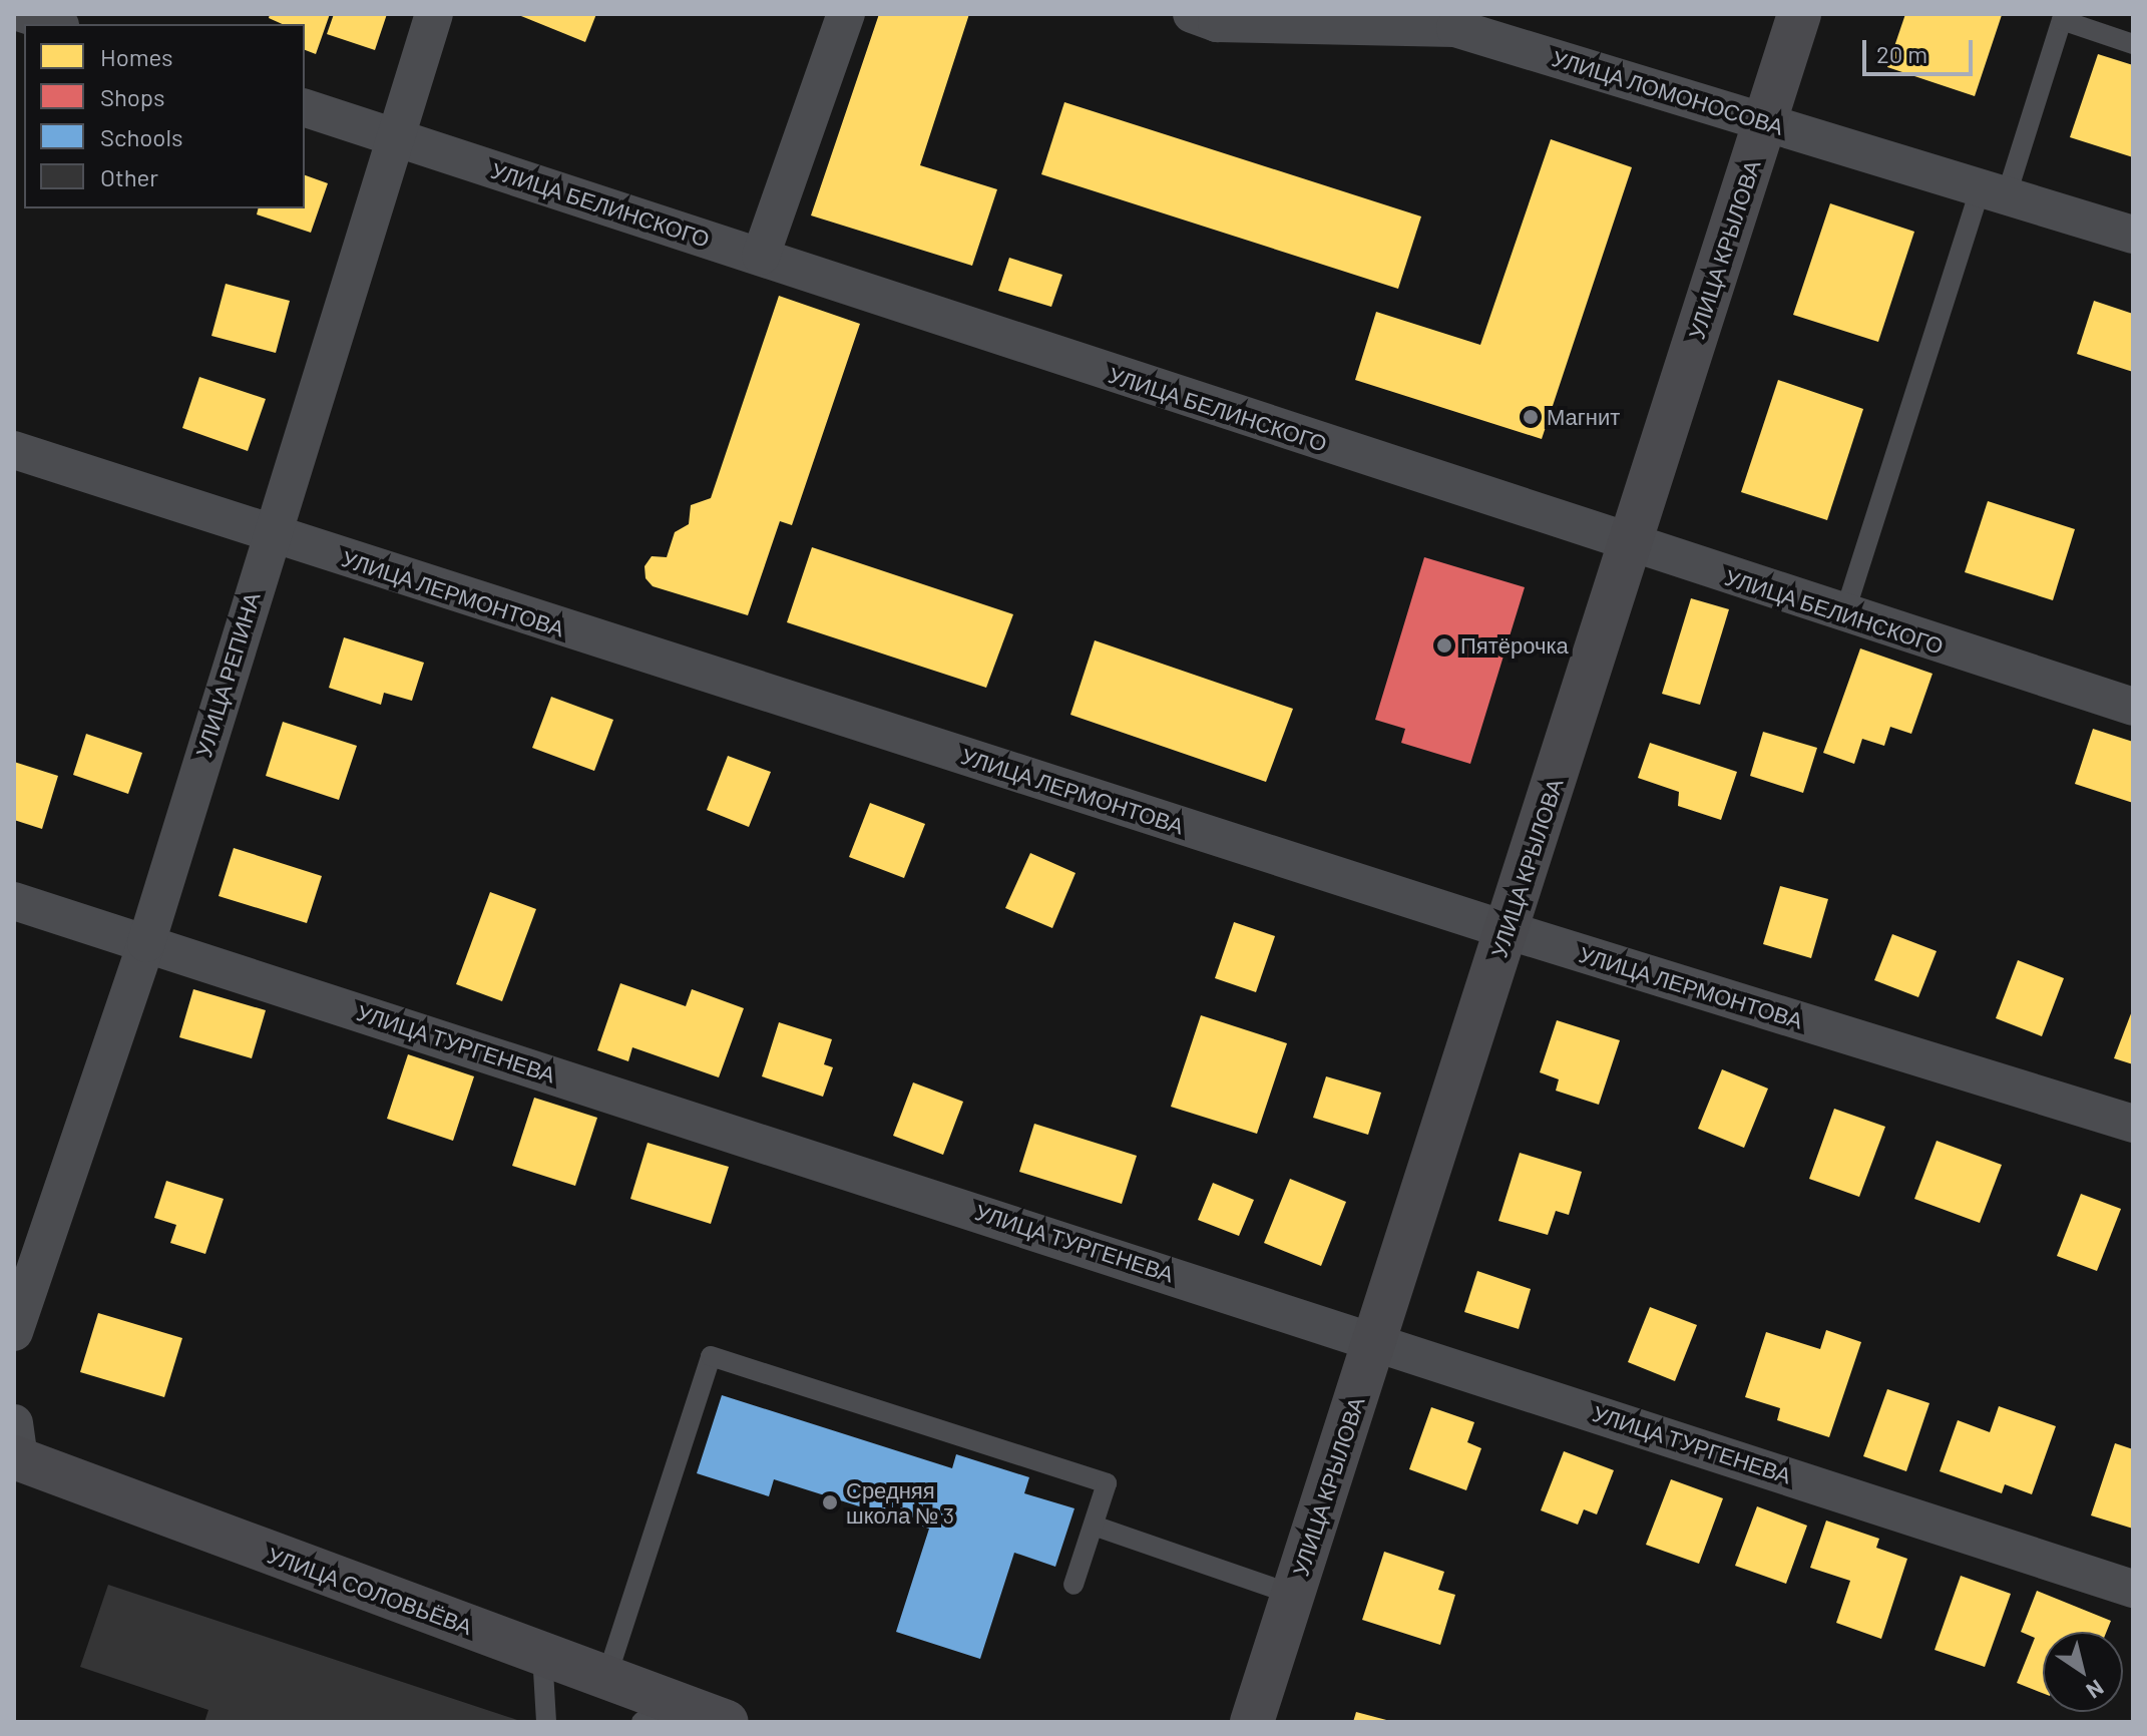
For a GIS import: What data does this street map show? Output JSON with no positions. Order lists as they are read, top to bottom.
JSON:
{
  "streets": {
    "main road": ["УЛИЦА КРЫЛОВА", "УЛИЦА СОЛОВЬЁВА"],
    "street": [
      "УЛИЦА ЛОМОНОСОВА",
      "УЛИЦА БЕЛИНСКОГО",
      "УЛИЦА ЛЕРМОНТОВА",
      "УЛИЦА РЕПИНА",
      "УЛИЦА ТУРГЕНЕВА"
    ]
  },
  "crossings": [
    ["УЛИЦА ЛОМОНОСОВА", "УЛИЦА КРЫЛОВА"],
    ["УЛИЦА БЕЛИНСКОГО", "УЛИЦА КРЫЛОВА"],
    ["УЛИЦА БЕЛИНСКОГО", "УЛИЦА РЕПИНА"],
    ["УЛИЦА КРЫЛОВА", "УЛИЦА ЛЕРМОНТОВА"],
    ["УЛИЦА КРЫЛОВА", "УЛИЦА ТУРГЕНЕВА"],
    ["УЛИЦА ЛЕРМОНТОВА", "УЛИЦА РЕПИНА"],
    ["УЛИЦА РЕПИНА", "УЛИЦА ТУРГЕНЕВА"]
  ],
  "places": ["Магнит", "Пятёрочка", "Средняя школа № 3"],
  "legend": [
    "Homes",
    "Shops",
    "Schools",
    "Other"
  ],
  "scale_bar": "20 m",
  "north": "bottom right"
}
